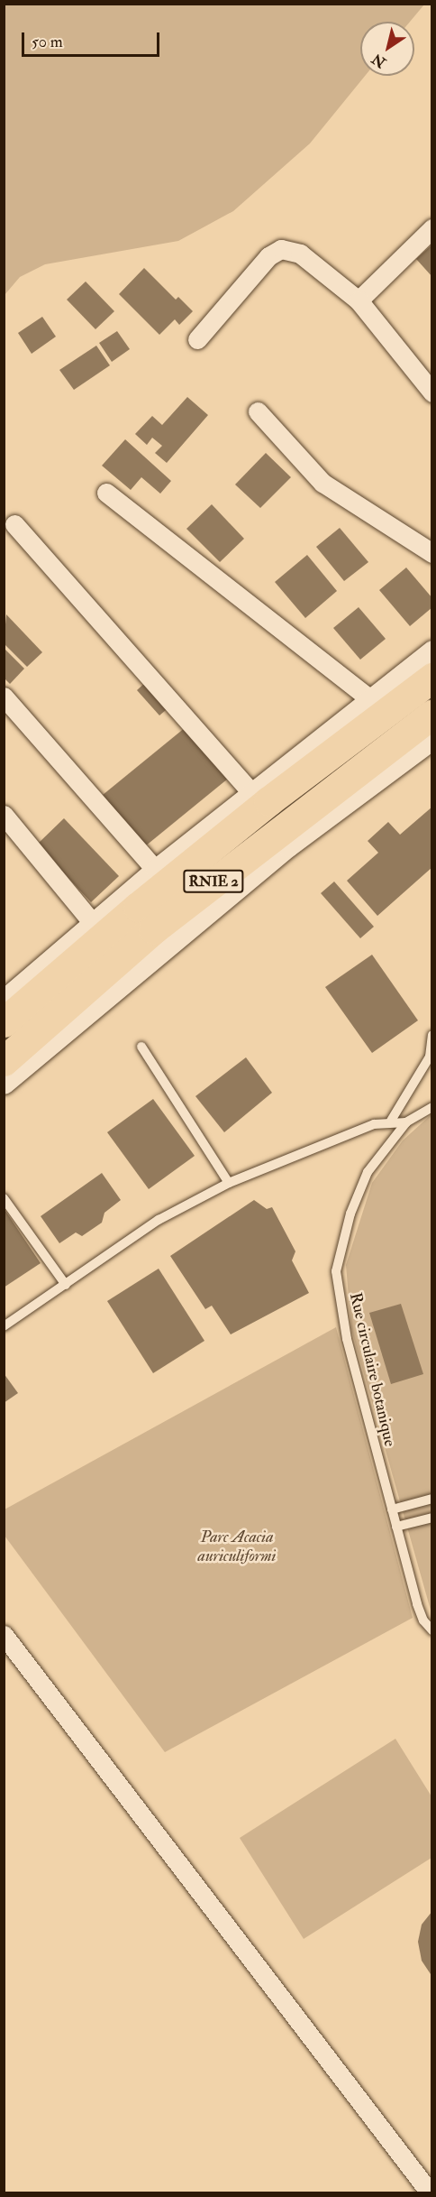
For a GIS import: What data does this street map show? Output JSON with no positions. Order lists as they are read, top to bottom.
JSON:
{
  "streets": {
    "highway": ["RNIE 2"],
    "lane": ["Rue circulaire botanique"]
  },
  "parks": ["Parc Acacia auriculiformi"],
  "scale_bar": "50 m",
  "north": "bottom left"
}
